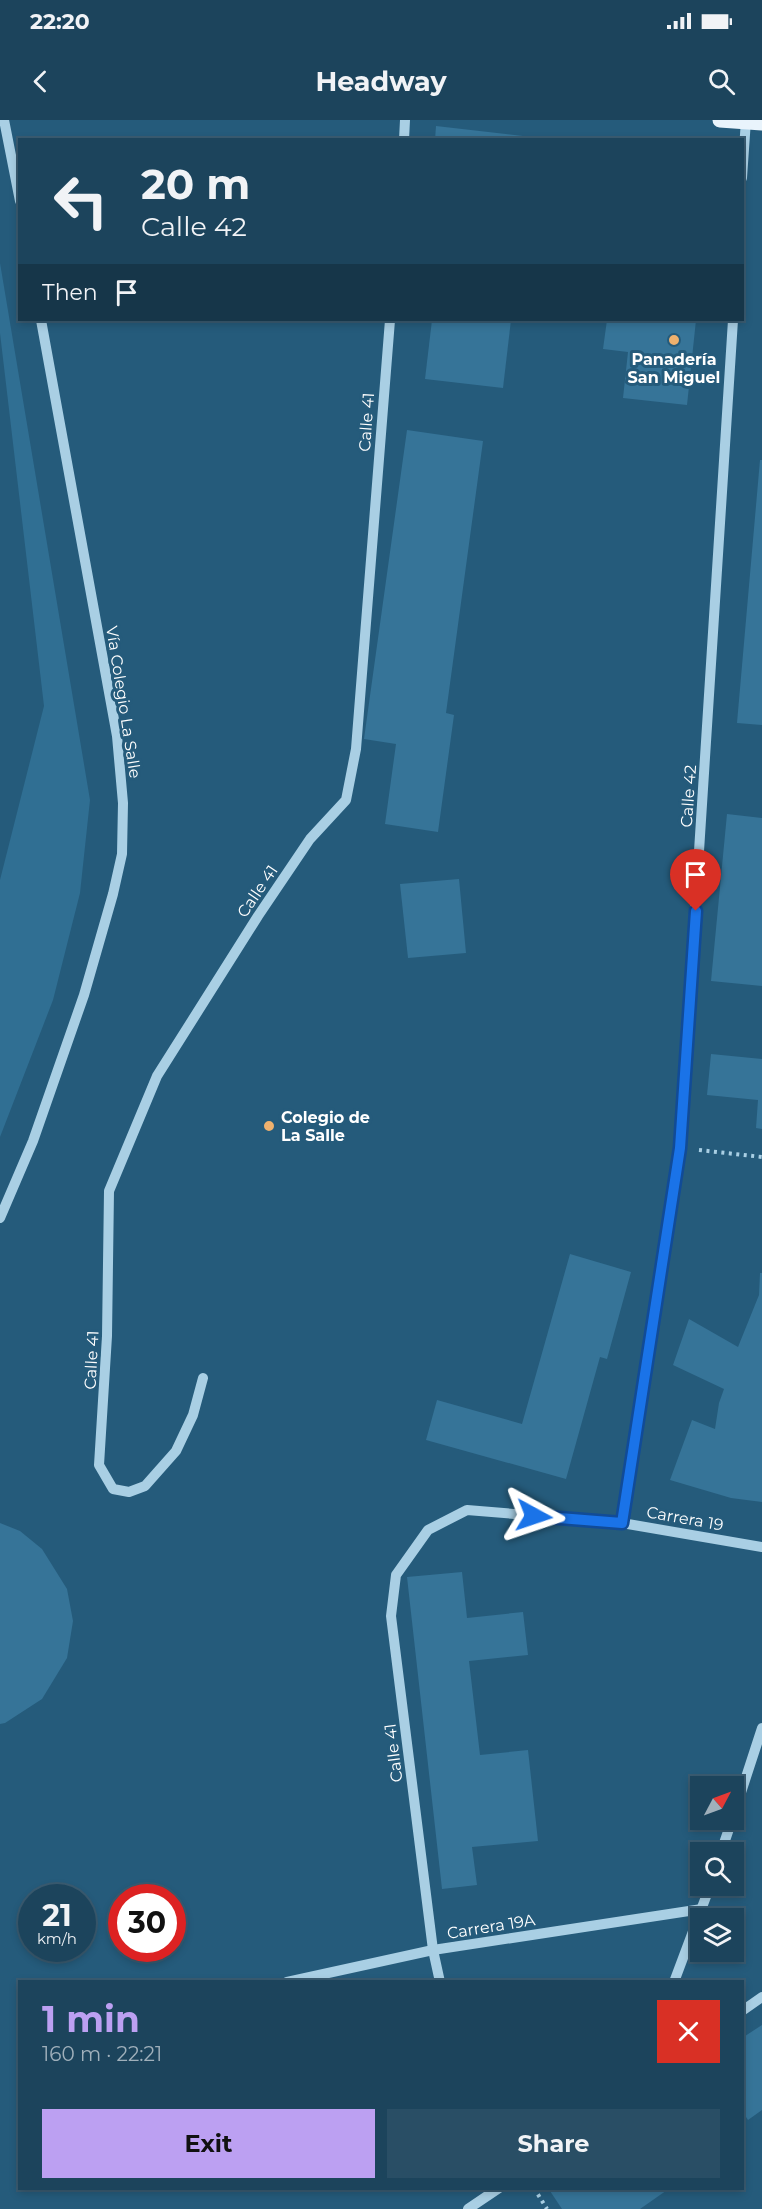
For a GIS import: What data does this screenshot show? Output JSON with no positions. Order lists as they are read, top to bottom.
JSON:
{
  "streets": {
    "street": [
      "Calle 41",
      "Vía Colegio La Salle",
      "Calle 42",
      "Carrera 19",
      "Carrera 19A"
    ]
  },
  "crossings": [
    ["Calle 41", "Carrera 19"],
    ["Calle 41", "Carrera 19A"],
    ["Calle 42", "Carrera 19"]
  ],
  "places": ["Panadería San Miguel", "Colegio de La Salle"],
  "north": "top right",
  "page": {
    "status": "22:20",
    "header": "Headway",
    "turn": ["20 m", "Calle 42"],
    "then": "Then",
    "speed": "21 km/h",
    "limit": "30",
    "heading": ["1 min", "160 m · 22:21"],
    "buttons": ["Exit", "Share"]
  }
}
